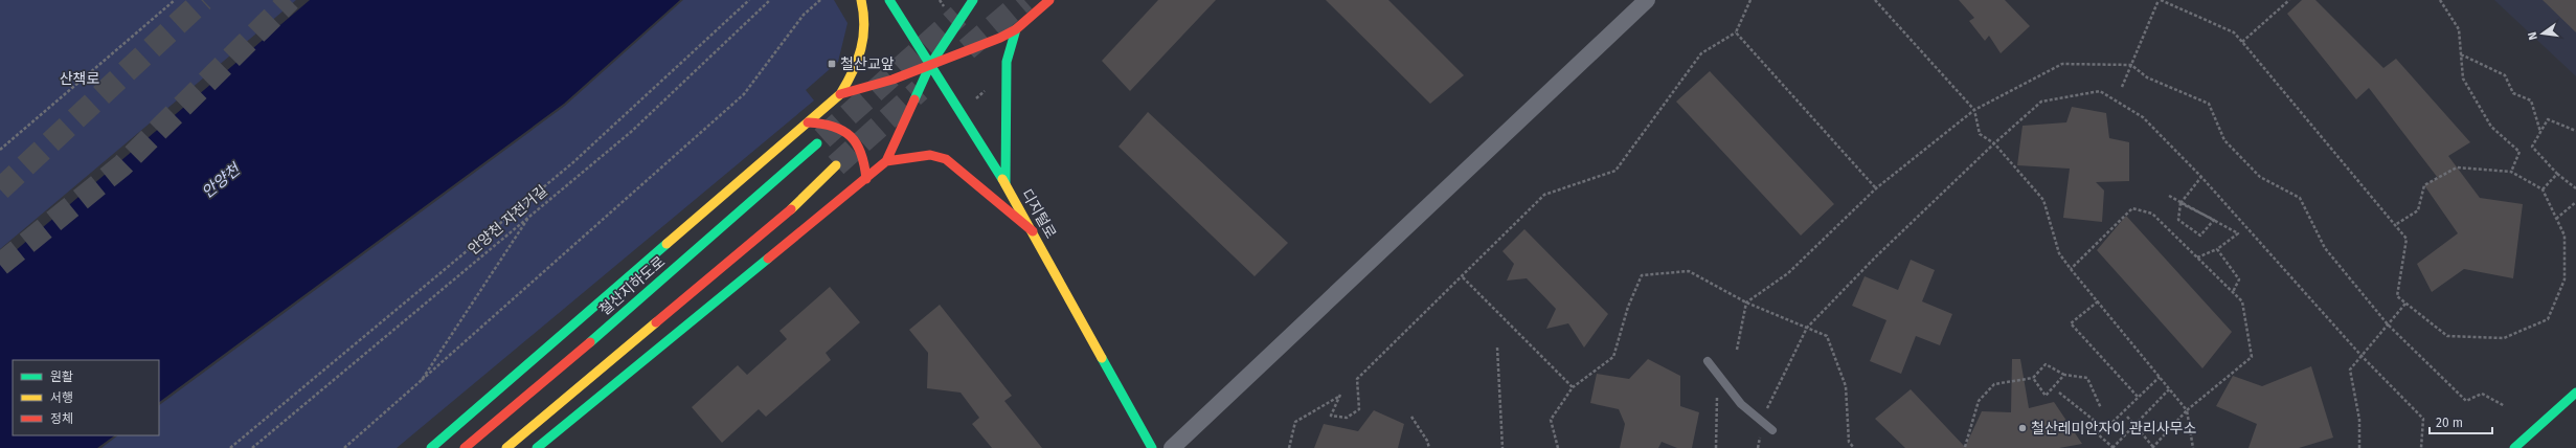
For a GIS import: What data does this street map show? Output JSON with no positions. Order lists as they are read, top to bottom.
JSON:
{
  "streets": {
    "main road": ["디지털로", "철산지하도로"],
    "path": ["안양천 자전거길"]
  },
  "water": ["안양천"],
  "parks": ["산책로"],
  "places": {
    "transit": ["철산교앞"],
    "other": ["철산레미안자이 관리사무소"]
  },
  "legend": ["원활", "서행", "정체"],
  "scale_bar": "20 m",
  "north": "left"
}
